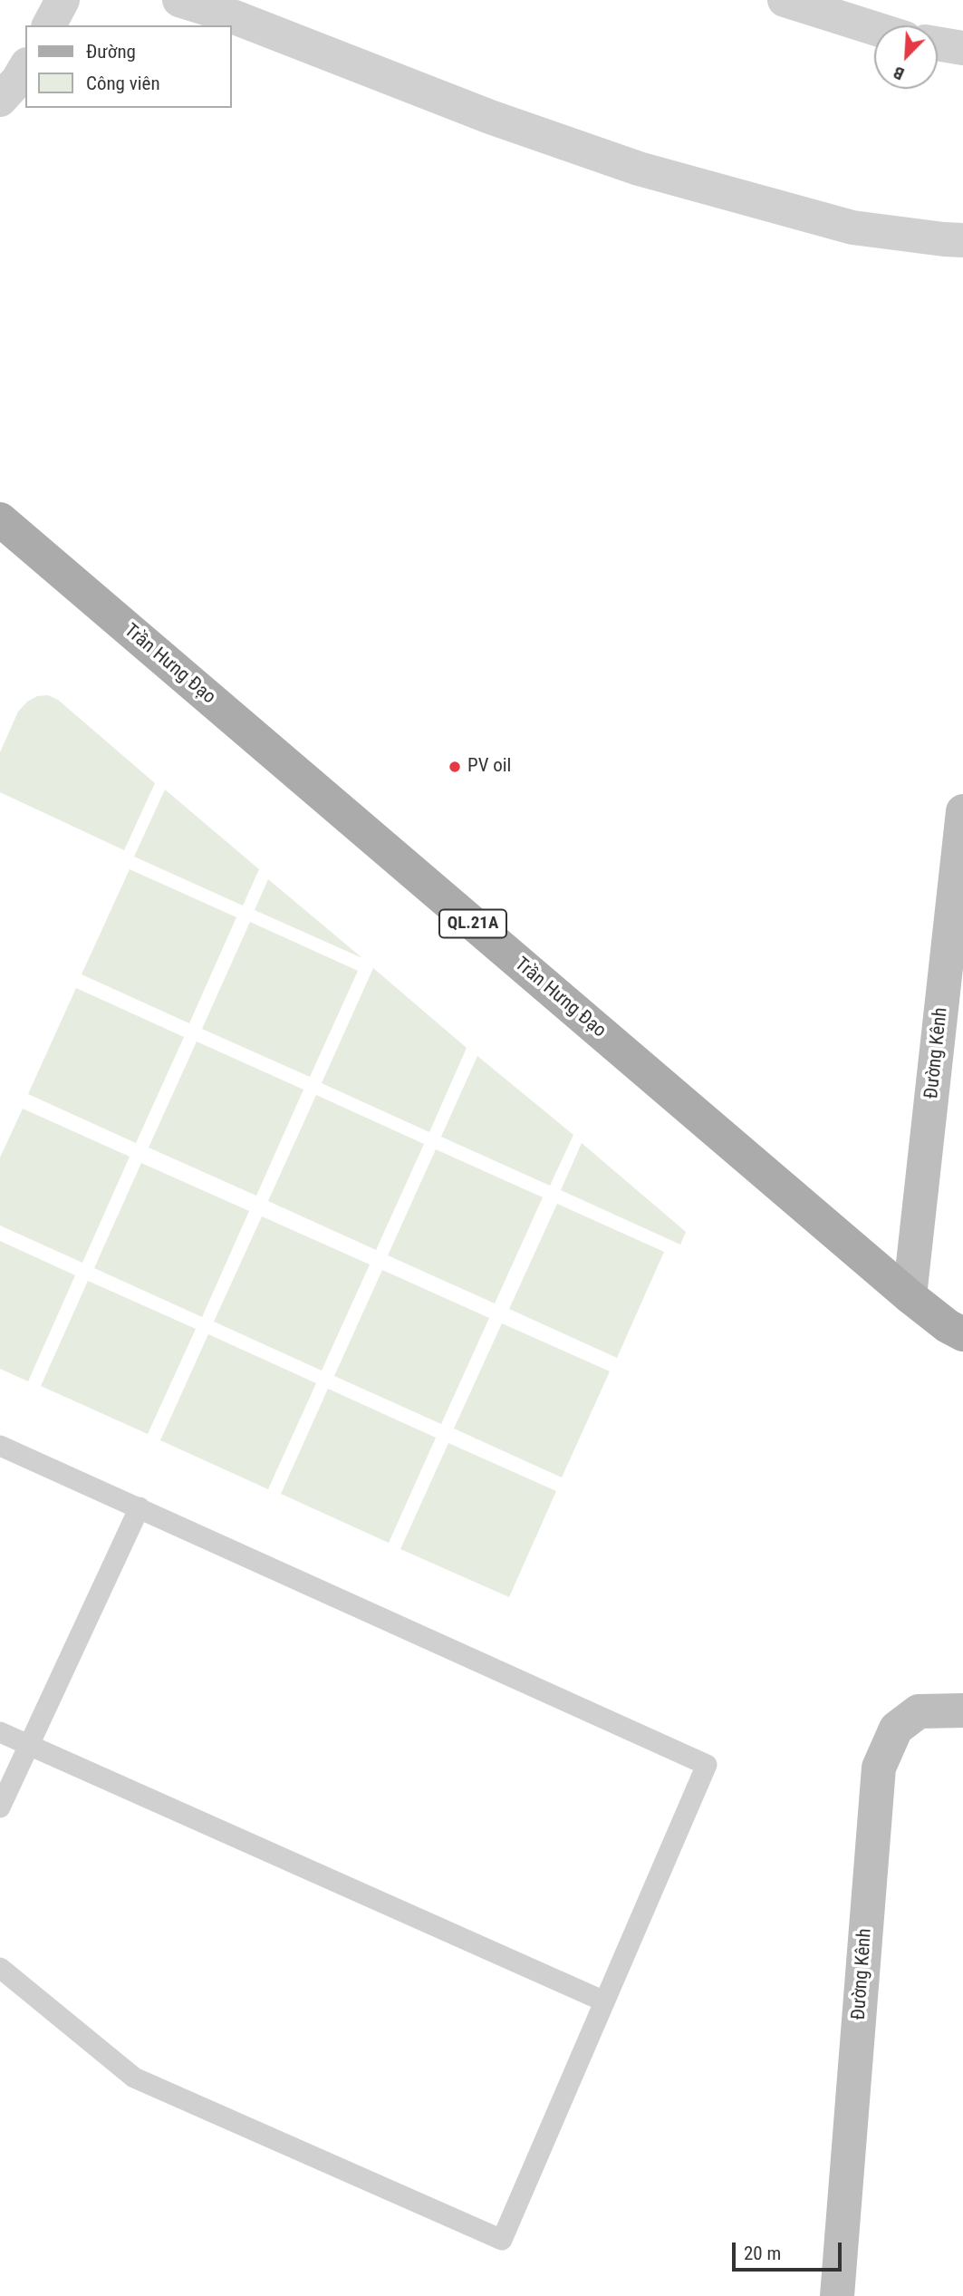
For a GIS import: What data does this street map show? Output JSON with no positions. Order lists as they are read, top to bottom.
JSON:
{
  "streets": {
    "main road": ["Trần Hưng Đạo", "QL.21A"],
    "street": ["Đường Kênh"]
  },
  "crossings": [
    ["Trần Hưng Đạo", "Đường Kênh"]
  ],
  "places": ["PV oil"],
  "legend": ["Đường", "Công viên"],
  "scale_bar": "20 m",
  "north": "bottom left"
}
